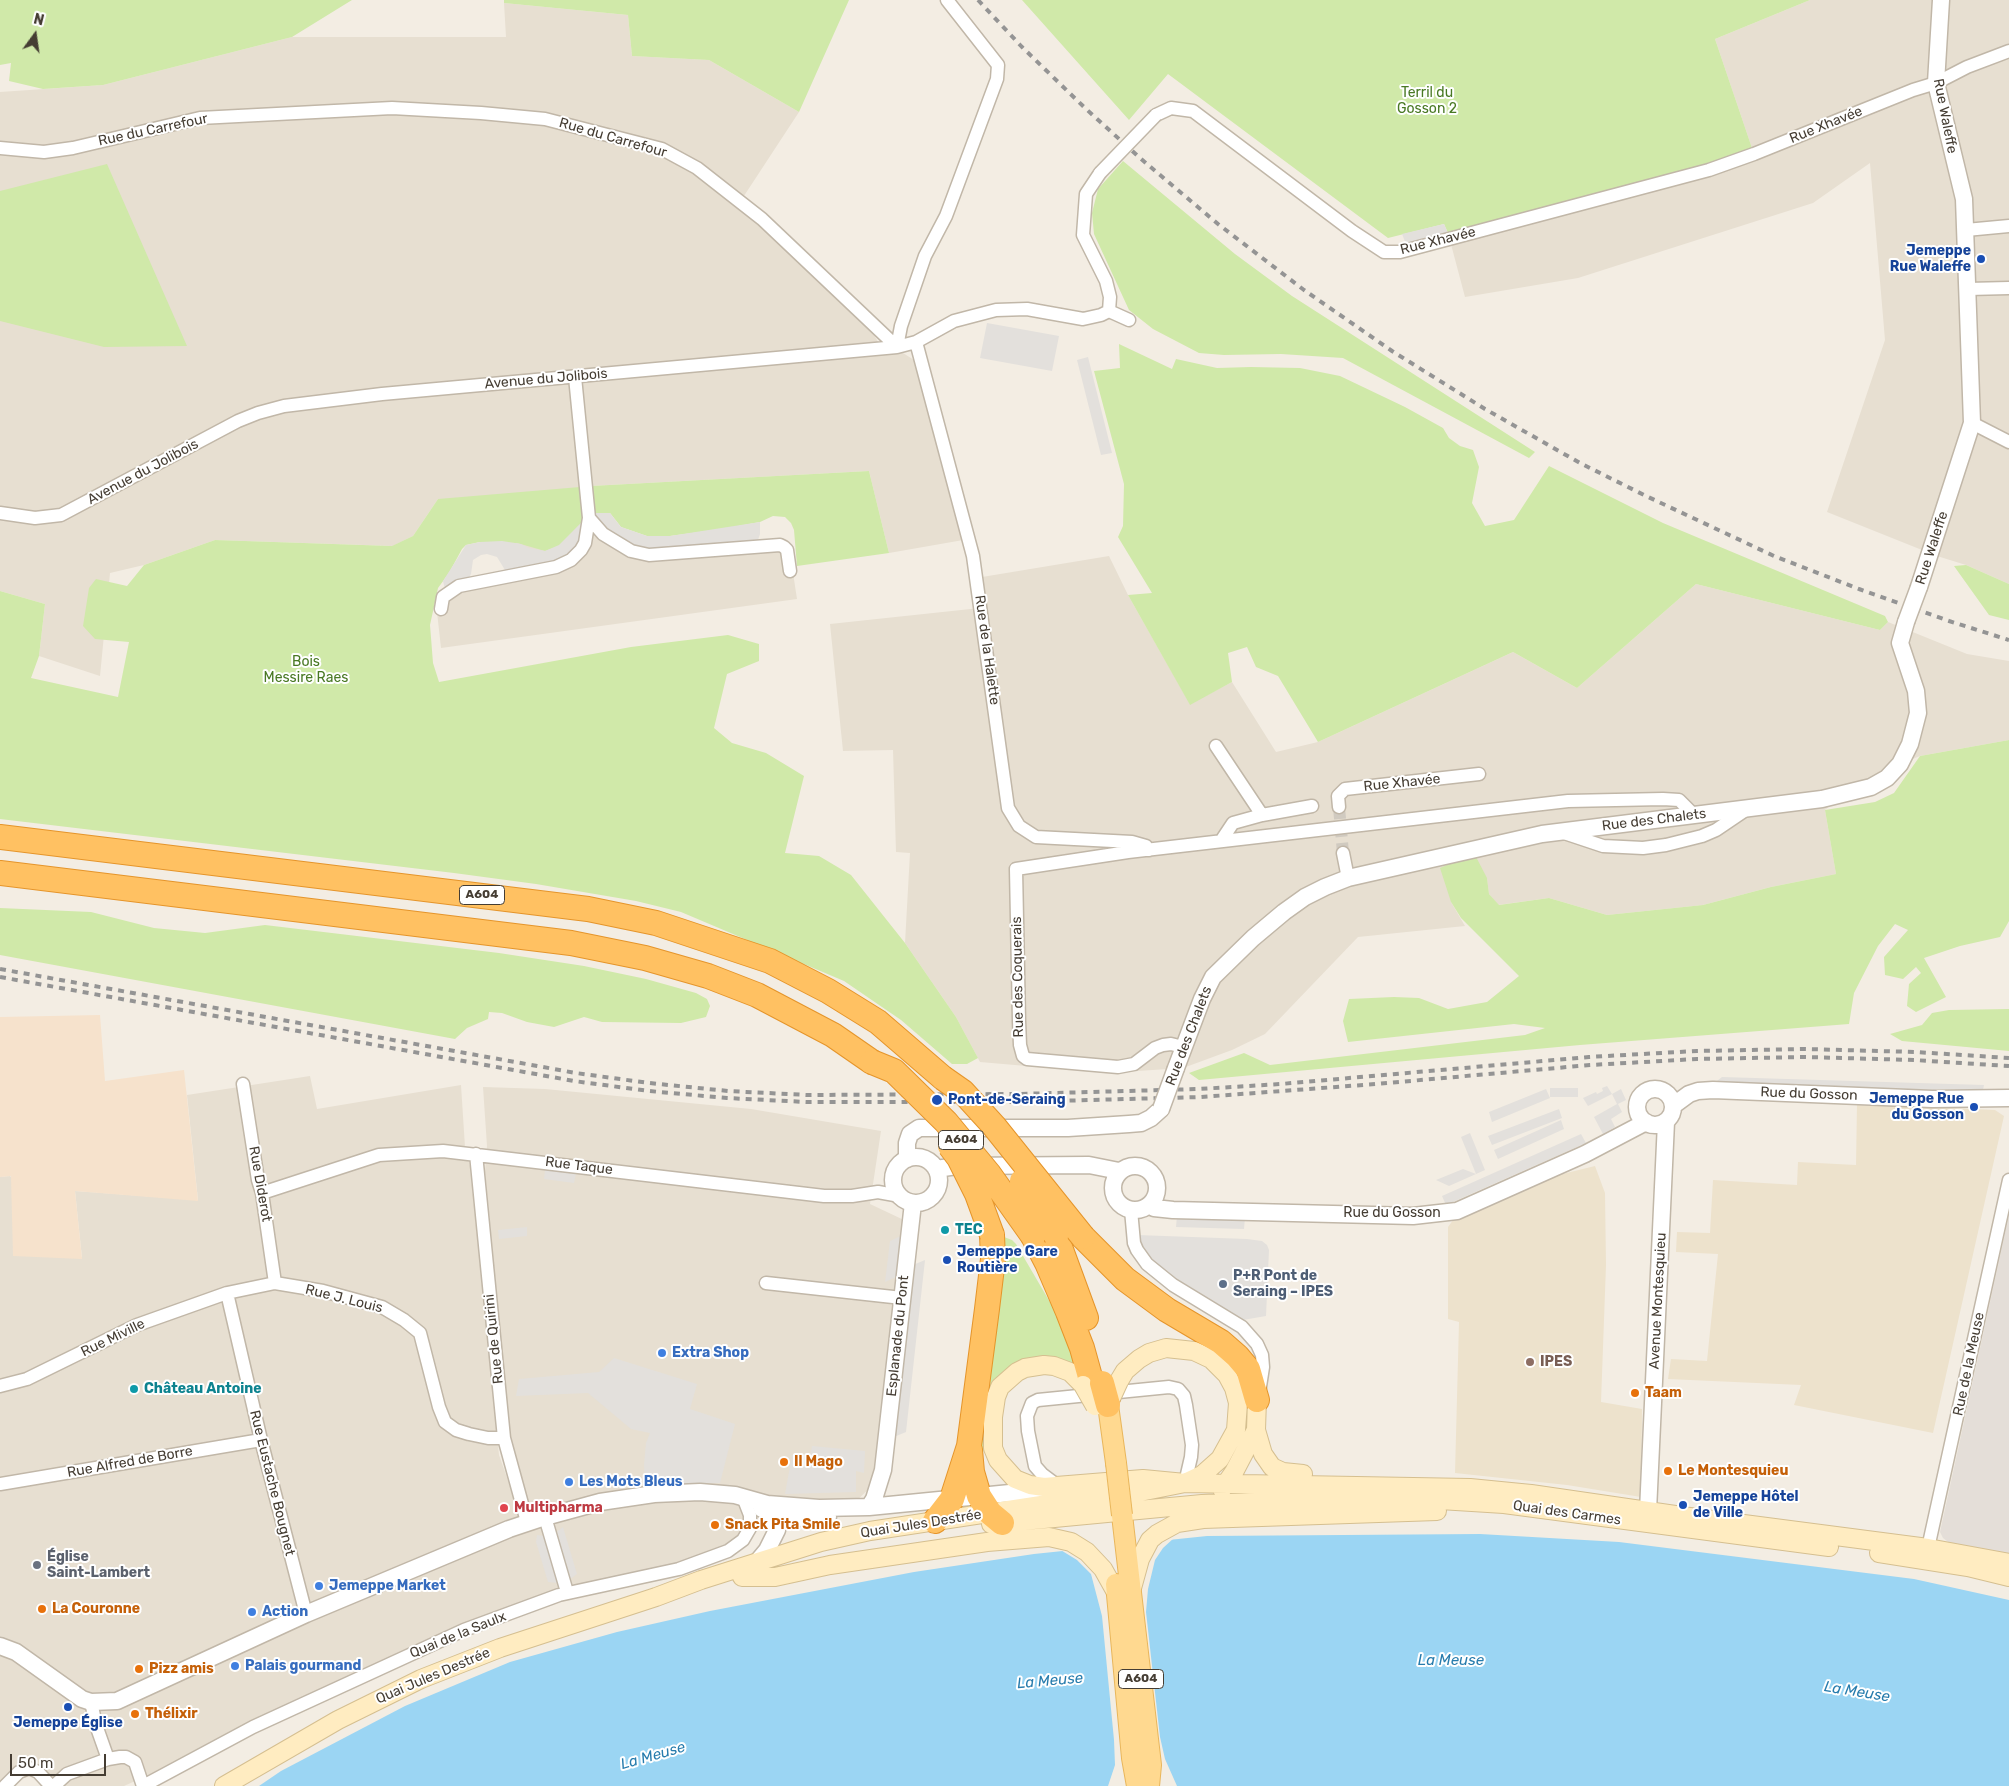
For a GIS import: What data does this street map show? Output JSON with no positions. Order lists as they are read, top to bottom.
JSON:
{
  "streets": {
    "highway": ["A604"],
    "main road": ["Quai des Carmes", "Quai Jules Destrée"],
    "street": [
      "Rue Waleffe",
      "Rue Xhavée",
      "Rue du Carrefour",
      "Avenue du Jolibois",
      "Rue de la Halette",
      "Rue des Chalets",
      "Rue des Coquerais",
      "Rue du Gosson",
      "Rue Taque",
      "Rue Diderot",
      "Rue J. Louis",
      "Avenue Montesquieu",
      "Esplanade du Pont",
      "Rue Miville",
      "Rue de Quirini",
      "Rue de la Meuse",
      "Rue Alfred de Borre",
      "Rue Eustache Bougnet",
      "Quai de la Saulx"
    ]
  },
  "crossings": [
    ["Rue Waleffe", "Rue Xhavée"],
    ["Rue Waleffe", "Rue des Chalets"],
    ["Rue Xhavée", "Avenue du Jolibois"],
    ["Rue du Carrefour", "Avenue du Jolibois"],
    ["Avenue du Jolibois", "Rue de la Halette"],
    ["Rue de la Halette", "Rue des Coquerais"],
    ["Rue des Chalets", "Rue des Coquerais"],
    ["Rue des Chalets", "Rue Taque"],
    ["Rue des Chalets", "Esplanade du Pont"],
    ["A604", "Quai des Carmes"],
    ["A604", "Quai Jules Destrée"],
    ["Rue du Gosson", "Avenue Montesquieu"],
    ["Rue Taque", "Rue Diderot"],
    ["Rue Taque", "Esplanade du Pont"],
    ["Rue Taque", "Rue de Quirini"],
    ["Rue Diderot", "Rue J. Louis"],
    ["Rue J. Louis", "Rue Miville"],
    ["Rue J. Louis", "Rue de Quirini"],
    ["Rue J. Louis", "Rue Eustache Bougnet"],
    ["Avenue Montesquieu", "Quai des Carmes"],
    ["Rue Miville", "Rue Eustache Bougnet"],
    ["Rue de la Meuse", "Quai des Carmes"],
    ["Rue Alfred de Borre", "Rue Eustache Bougnet"],
    ["Quai des Carmes", "Quai Jules Destrée"]
  ],
  "water": ["La Meuse"],
  "parks": ["Terril du Gosson 2", "Bois Messire Raes"],
  "places": [
    "Jemeppe Rue Waleffe",
    "Pont-de-Seraing",
    "Jemeppe Rue du Gosson",
    "TEC",
    "Jemeppe Gare Routière",
    "P+R Pont de Seraing – IPES",
    "Extra Shop",
    "IPES",
    "Château Antoine",
    "Taam",
    "Il Mago",
    "Le Montesquieu",
    "Les Mots Bleus",
    "Jemeppe Hôtel de Ville",
    "Multipharma",
    "Snack Pita Smile",
    "Église Saint-Lambert",
    "Jemeppe Market",
    "La Couronne",
    "Action",
    "Palais gourmand",
    "Pizz amis",
    "Jemeppe Église",
    "Thélixir"
  ],
  "scale_bar": "50 m",
  "north": "top"
}
